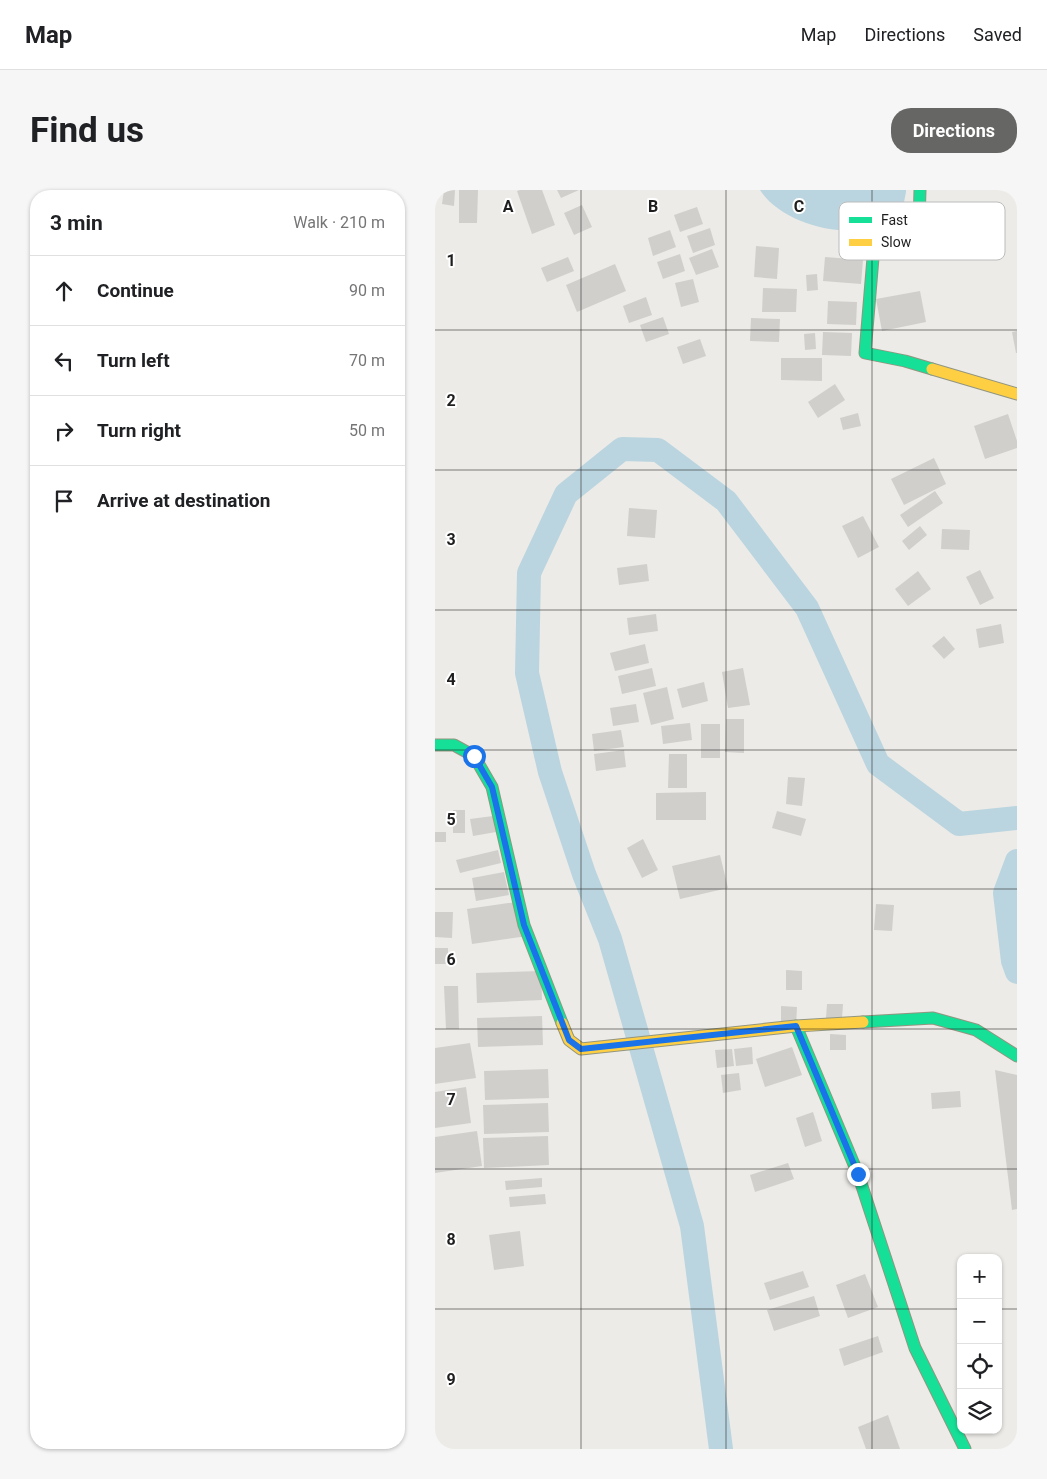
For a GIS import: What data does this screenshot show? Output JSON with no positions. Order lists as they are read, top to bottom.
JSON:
{
  "legend": ["Fast", "Slow"],
  "page": {
    "header": "Map",
    "nav": ["Map", "Directions", "Saved"],
    "buttons": "Directions",
    "title": "Find us",
    "heading": ["3 min", "Walk · 210 m"],
    "list": [
      ["Continue", "90 m"],
      ["Turn left", "70 m"],
      ["Turn right", "50 m"],
      "Arrive at destination"
    ],
    "map_buttons": ["+", "−"]
  },
  "grid": {
    "columns": ["A", "B", "C"],
    "rows": [
      "1",
      "2",
      "3",
      "4",
      "5",
      "6",
      "7",
      "8",
      "9"
    ]
  }
}
